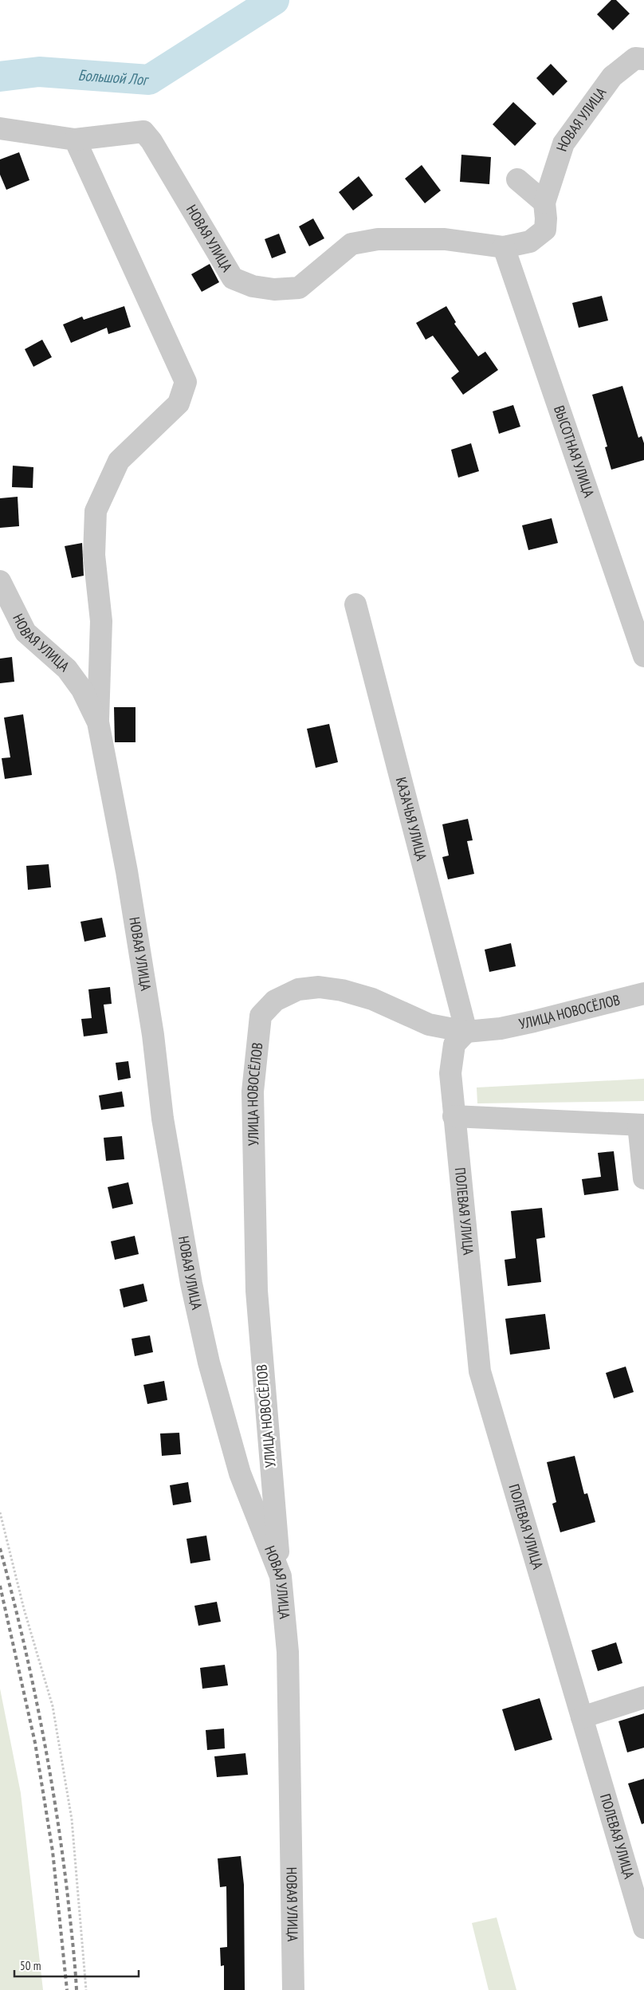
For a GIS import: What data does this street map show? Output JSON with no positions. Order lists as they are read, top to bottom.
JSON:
{
  "streets": {
    "street": [
      "НОВАЯ УЛИЦА",
      "ВЫСОТНАЯ УЛИЦА",
      "КАЗАЧЬЯ УЛИЦА",
      "УЛИЦА НОВОСЁЛОВ",
      "ПОЛЕВАЯ УЛИЦА"
    ]
  },
  "crossings": [
    ["НОВАЯ УЛИЦА", "ВЫСОТНАЯ УЛИЦА"],
    ["НОВАЯ УЛИЦА", "УЛИЦА НОВОСЁЛОВ"],
    ["КАЗАЧЬЯ УЛИЦА", "УЛИЦА НОВОСЁЛОВ"],
    ["КАЗАЧЬЯ УЛИЦА", "ПОЛЕВАЯ УЛИЦА"],
    ["УЛИЦА НОВОСЁЛОВ", "ПОЛЕВАЯ УЛИЦА"]
  ],
  "water": ["Большой Лог"],
  "scale_bar": "50 m"
}
